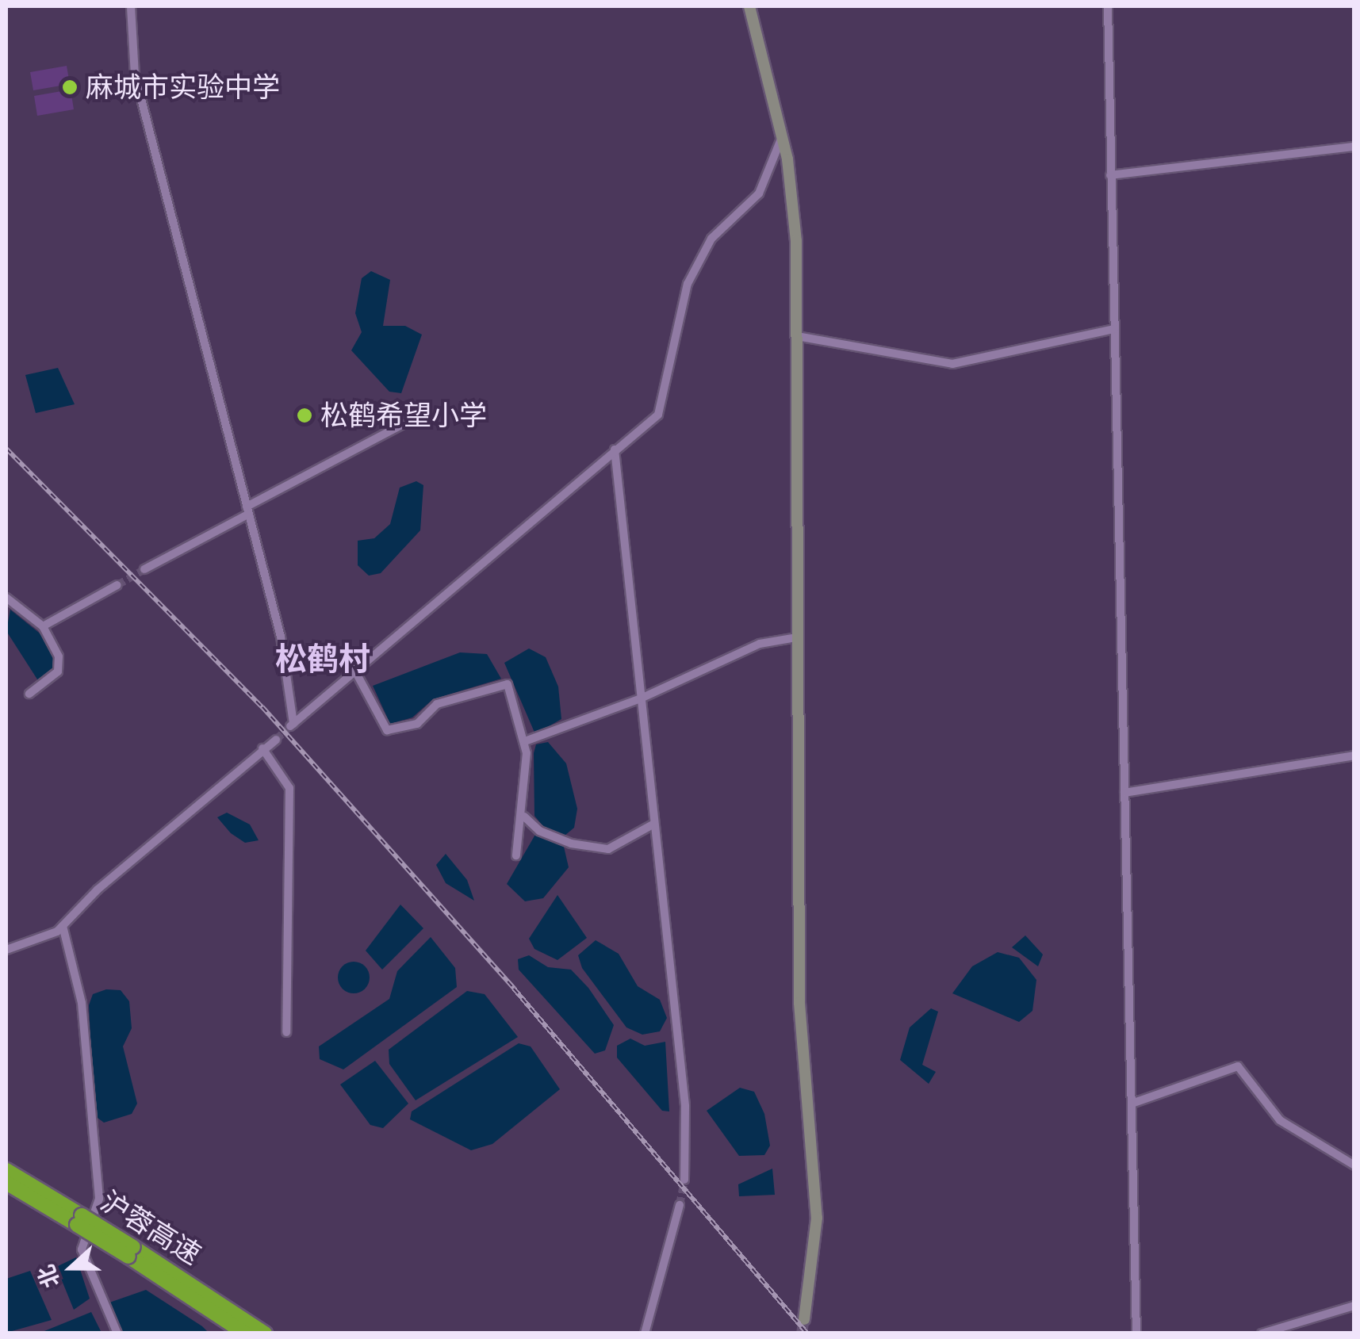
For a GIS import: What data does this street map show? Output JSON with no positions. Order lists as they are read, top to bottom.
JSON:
{
  "streets": {
    "highway": ["沪蓉高速"]
  },
  "districts": ["松鹤村"],
  "places": ["麻城市实验中学", "松鹤希望小学"],
  "north": "left"
}
